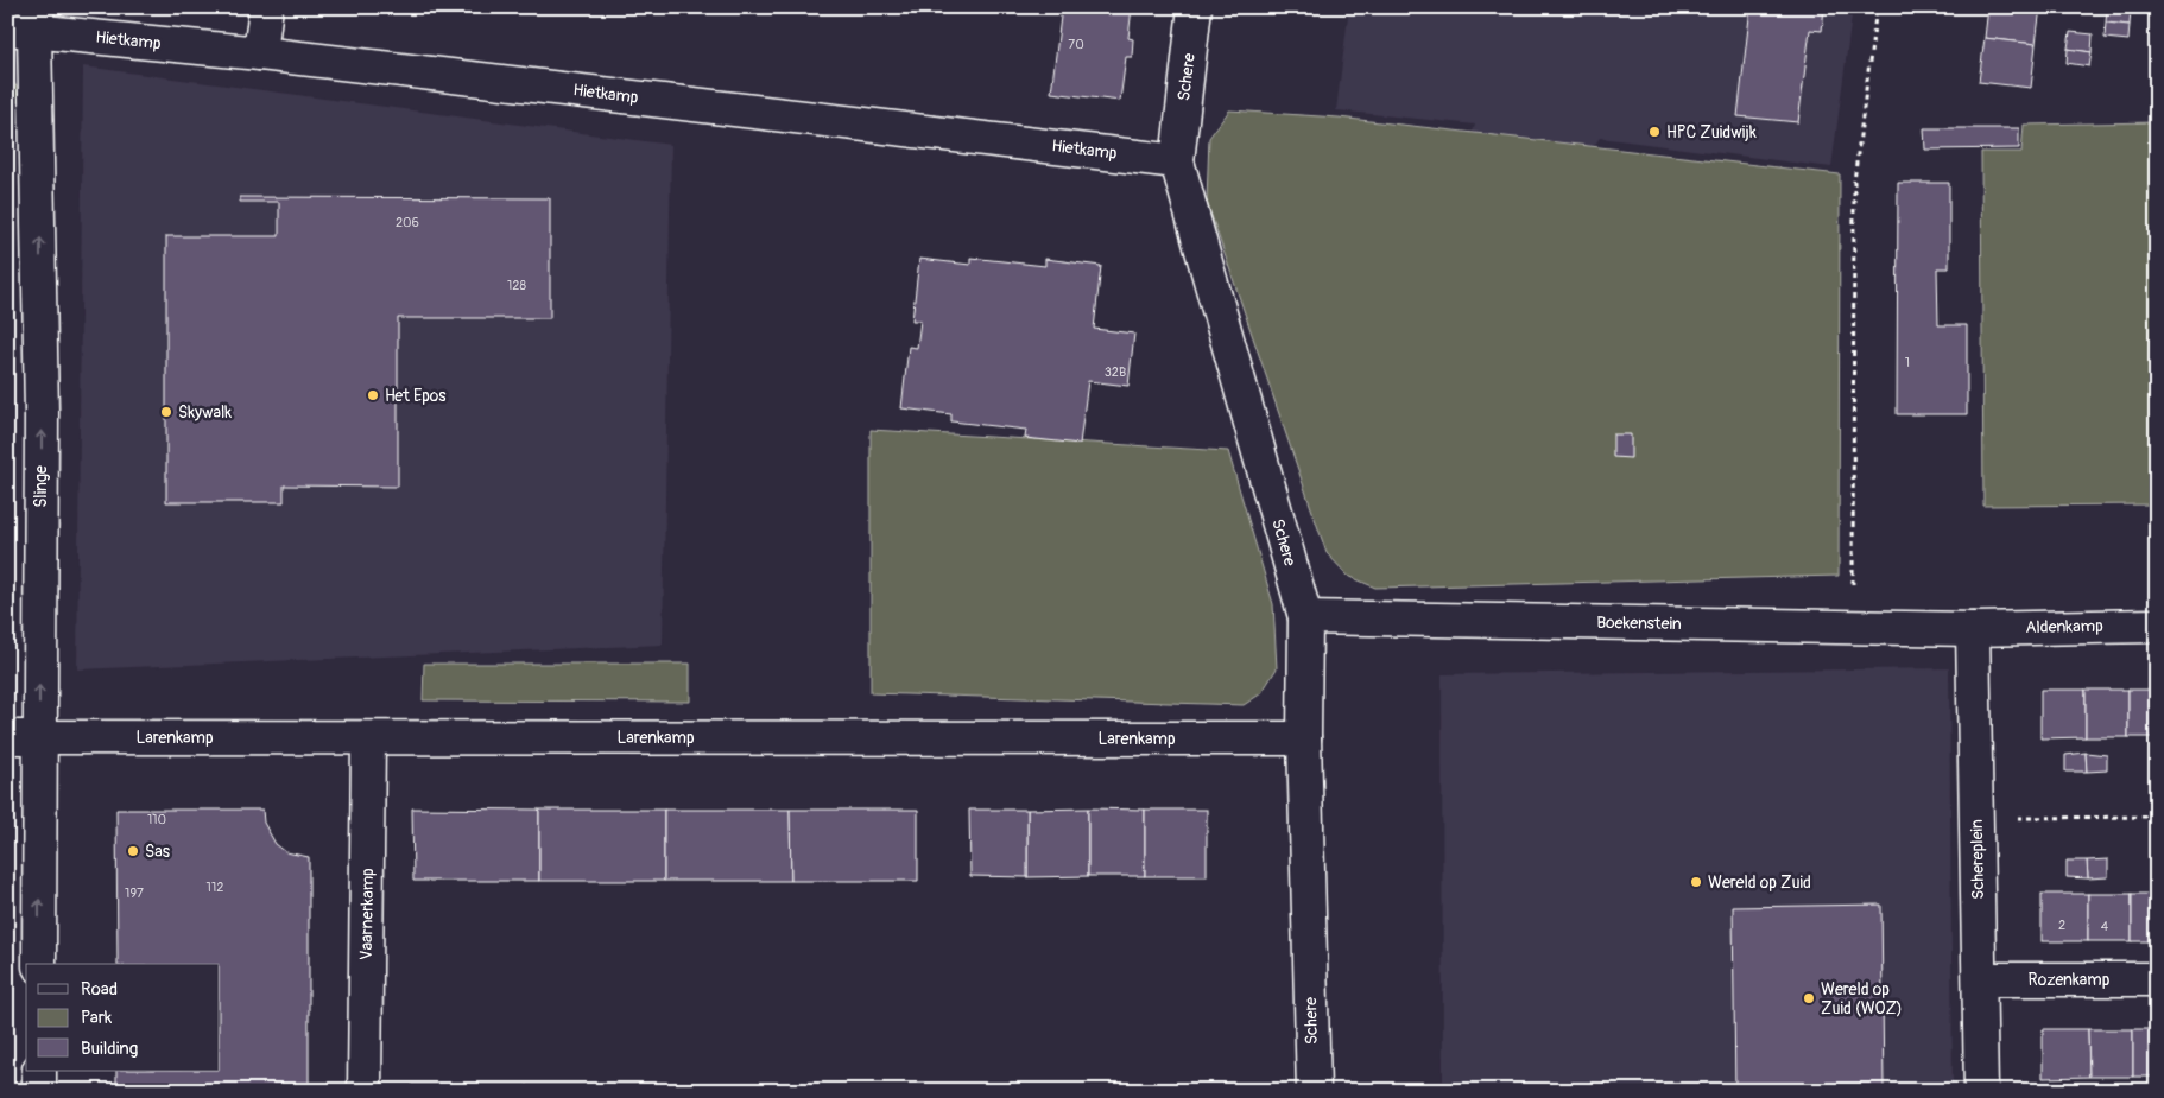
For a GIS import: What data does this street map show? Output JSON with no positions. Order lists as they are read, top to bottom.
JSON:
{
  "streets": {
    "street": [
      "Hietkamp",
      "Schere",
      "Slinge",
      "Boekenstein",
      "Aldenkamp",
      "Larenkamp",
      "Schereplein",
      "Vaarnerkamp",
      "Rozenkamp"
    ]
  },
  "crossings": [
    ["Hietkamp", "Schere"],
    ["Hietkamp", "Slinge"],
    ["Schere", "Boekenstein"],
    ["Schere", "Larenkamp"],
    ["Slinge", "Larenkamp"],
    ["Boekenstein", "Aldenkamp"],
    ["Boekenstein", "Schereplein"],
    ["Aldenkamp", "Schereplein"],
    ["Larenkamp", "Vaarnerkamp"],
    ["Schereplein", "Rozenkamp"]
  ],
  "one_way": ["Slinge"],
  "places": [
    "HPC Zuidwijk",
    "Het Epos",
    "Skywalk",
    "Sas",
    "Wereld op Zuid",
    "Wereld op Zuid (WOZ)"
  ],
  "house_numbers": [
    "70",
    "206",
    "128",
    "1",
    "32B",
    "110",
    "112",
    "197",
    "2",
    "4"
  ],
  "legend": ["Road", "Park", "Building"]
}
